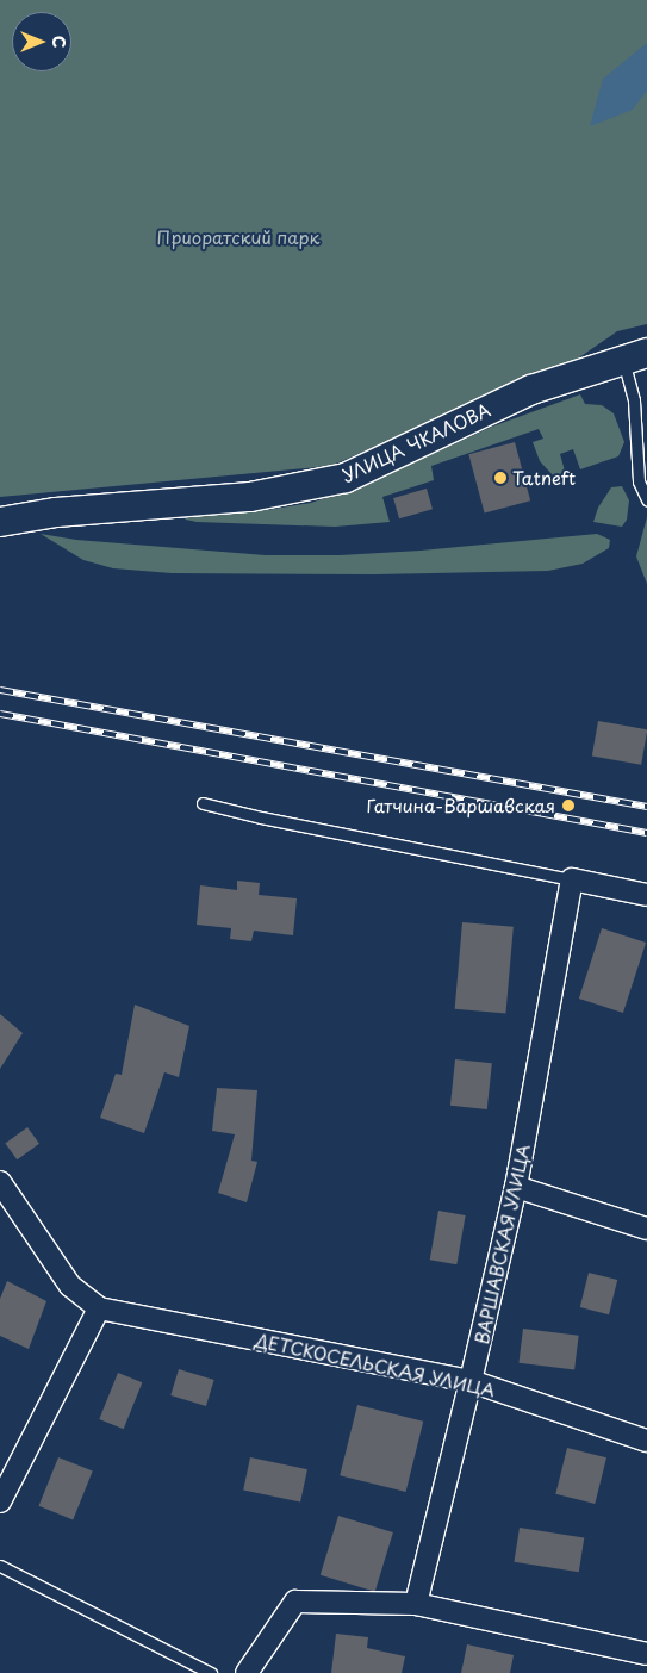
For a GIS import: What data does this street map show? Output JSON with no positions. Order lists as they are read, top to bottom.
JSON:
{
  "streets": {
    "main road": ["УЛИЦА ЧКАЛОВА"],
    "street": ["ВАРШАВСКАЯ УЛИЦА", "ДЕТСКОСЕЛЬСКАЯ УЛИЦА"]
  },
  "crossings": [
    ["ВАРШАВСКАЯ УЛИЦА", "ДЕТСКОСЕЛЬСКАЯ УЛИЦА"]
  ],
  "parks": ["Приоратский парк"],
  "places": ["Tatneft", "Гатчина-Варшавская"],
  "north": "right"
}
